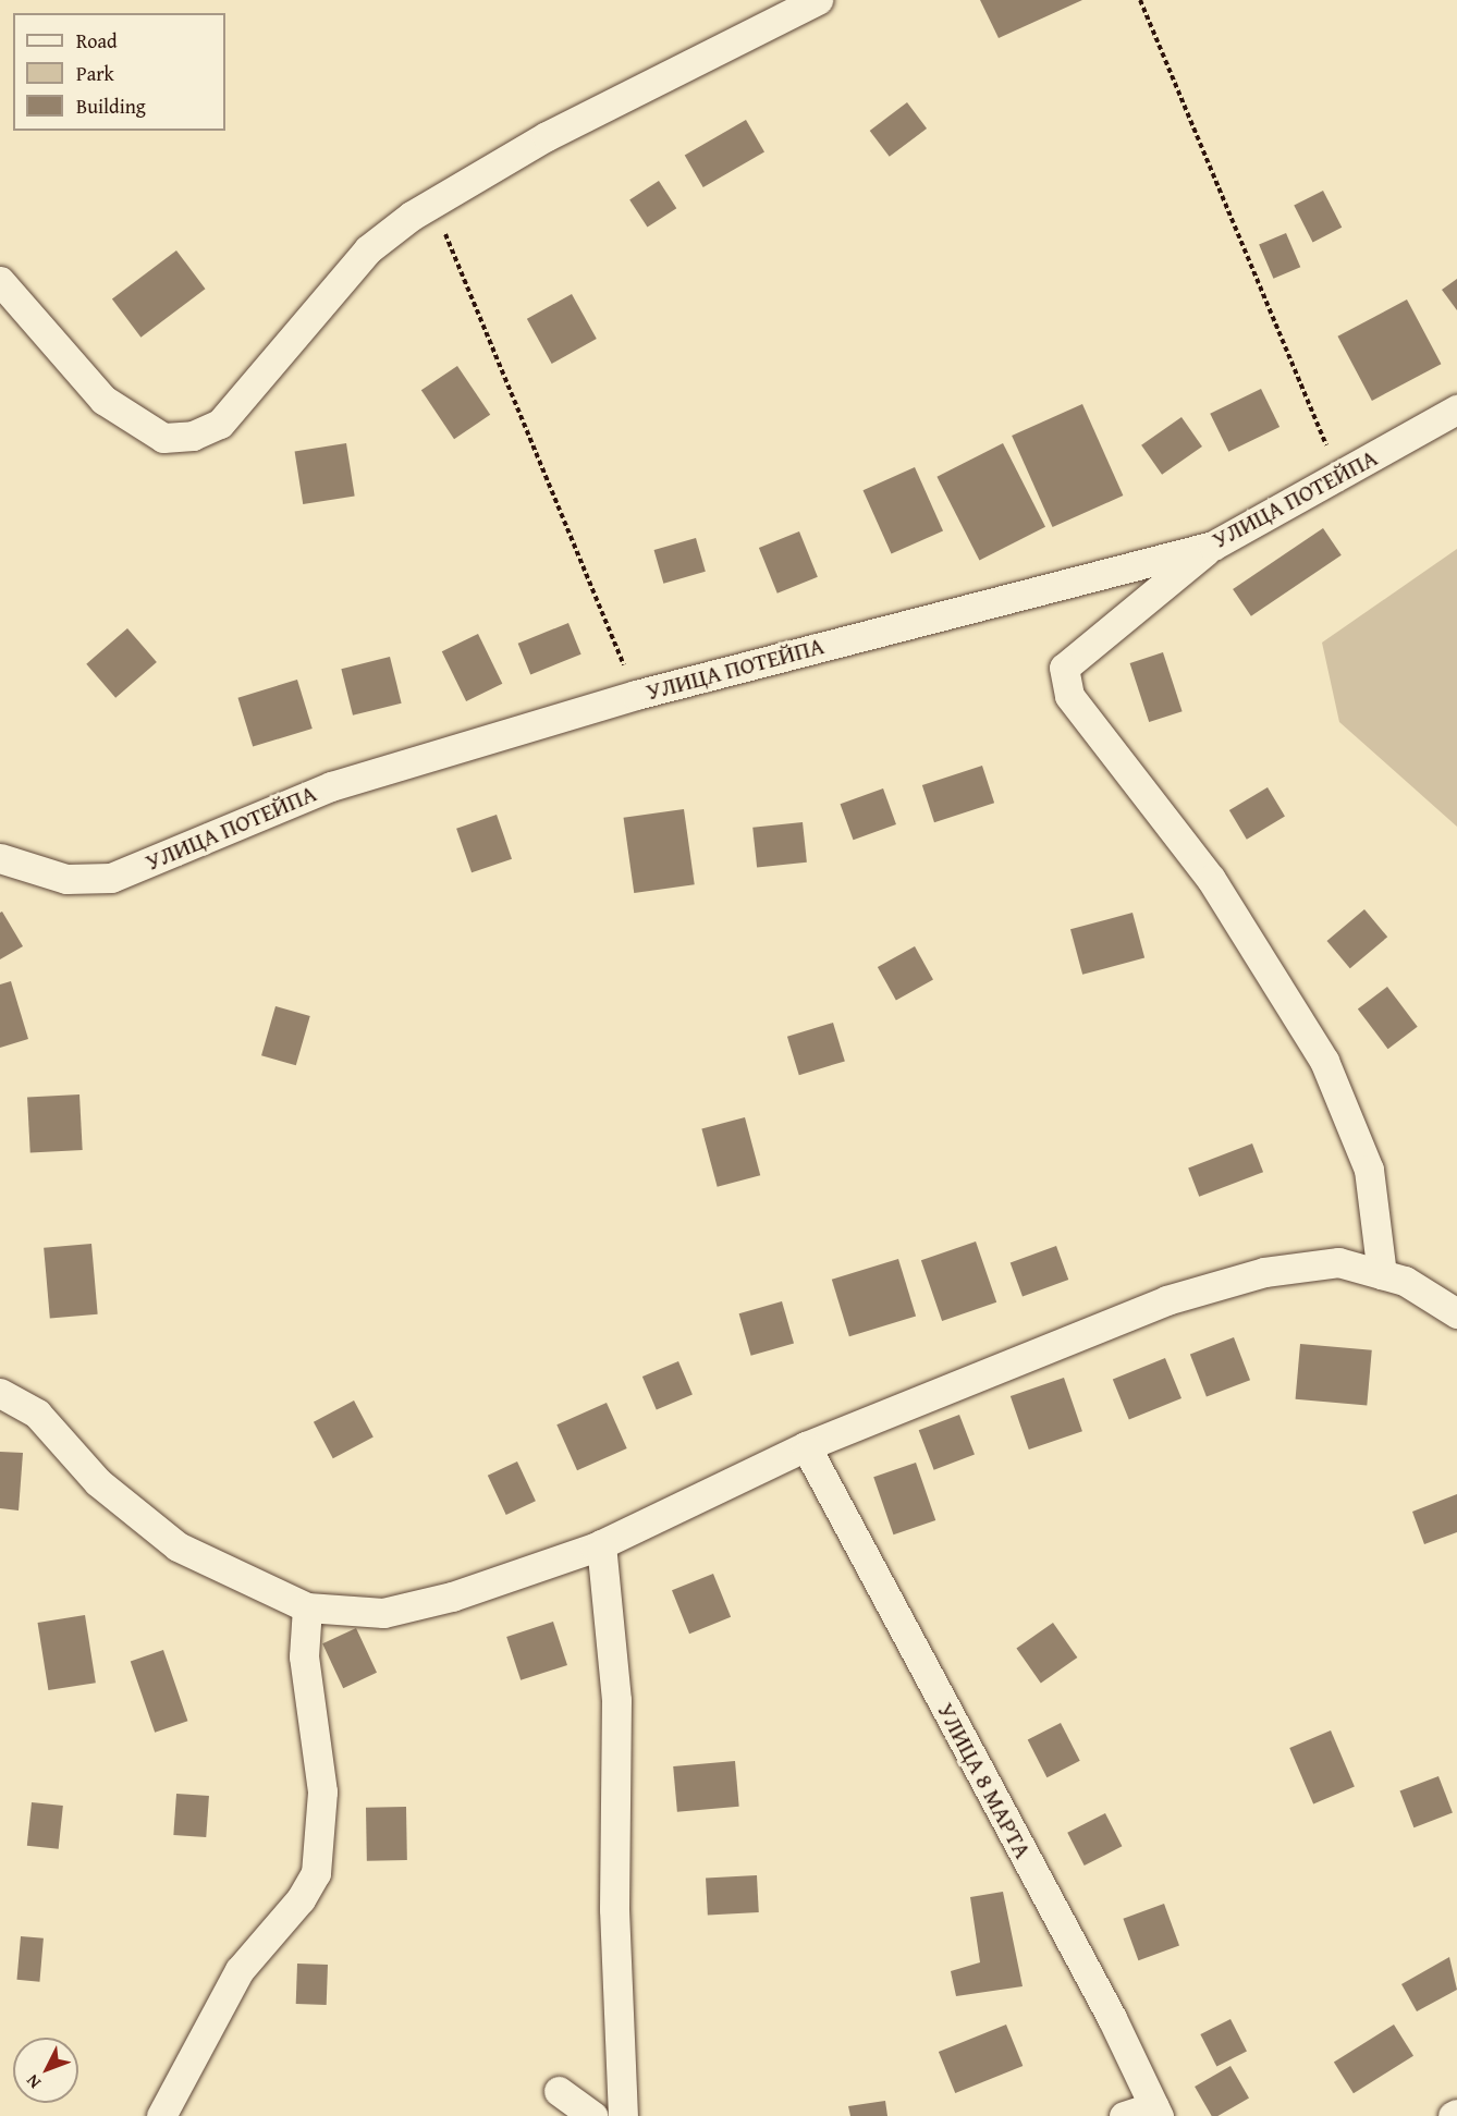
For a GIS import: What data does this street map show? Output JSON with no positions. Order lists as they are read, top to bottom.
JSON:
{
  "streets": {
    "street": ["УЛИЦА ПОТЕЙПА", "УЛИЦА 8 МАРТА"]
  },
  "legend": ["Road", "Park", "Building"],
  "north": "bottom left"
}
